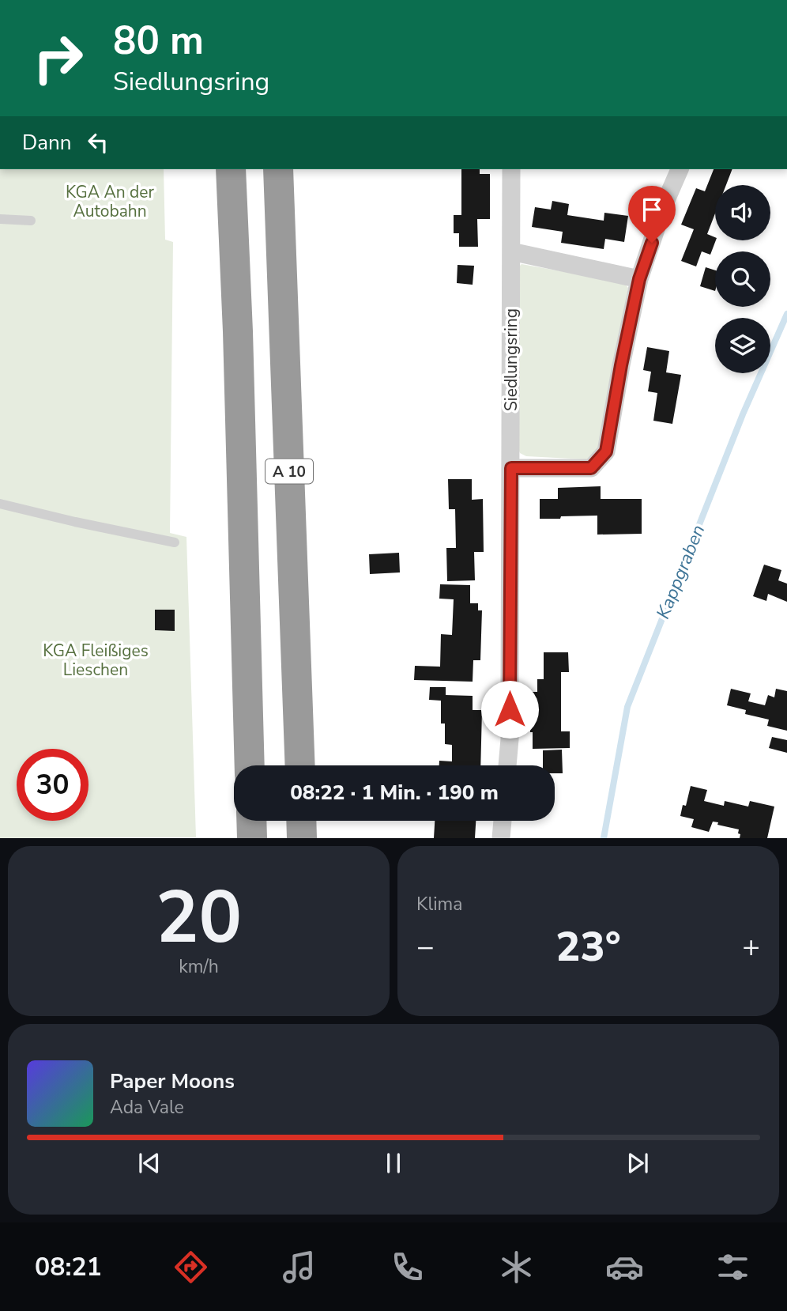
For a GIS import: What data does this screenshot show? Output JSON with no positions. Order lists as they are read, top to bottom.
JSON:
{
  "streets": {
    "highway": ["A 10"],
    "street": ["Siedlungsring"]
  },
  "water": ["Kappgraben"],
  "parks": ["KGA An der Autobahn", "KGA Fleißiges Lieschen"],
  "page": {
    "turn": ["80 m", "Siedlungsring"],
    "then": "Dann",
    "limit": "30",
    "trip": "08:22 · 1 Min. · 190 m",
    "tile": [
      ["20", "km/h"],
      "Klima"
    ],
    "heat": ["−", "23°", "+"],
    "song": ["Paper Moons", "Ada Vale"],
    "tabs": "08:21"
  }
}
